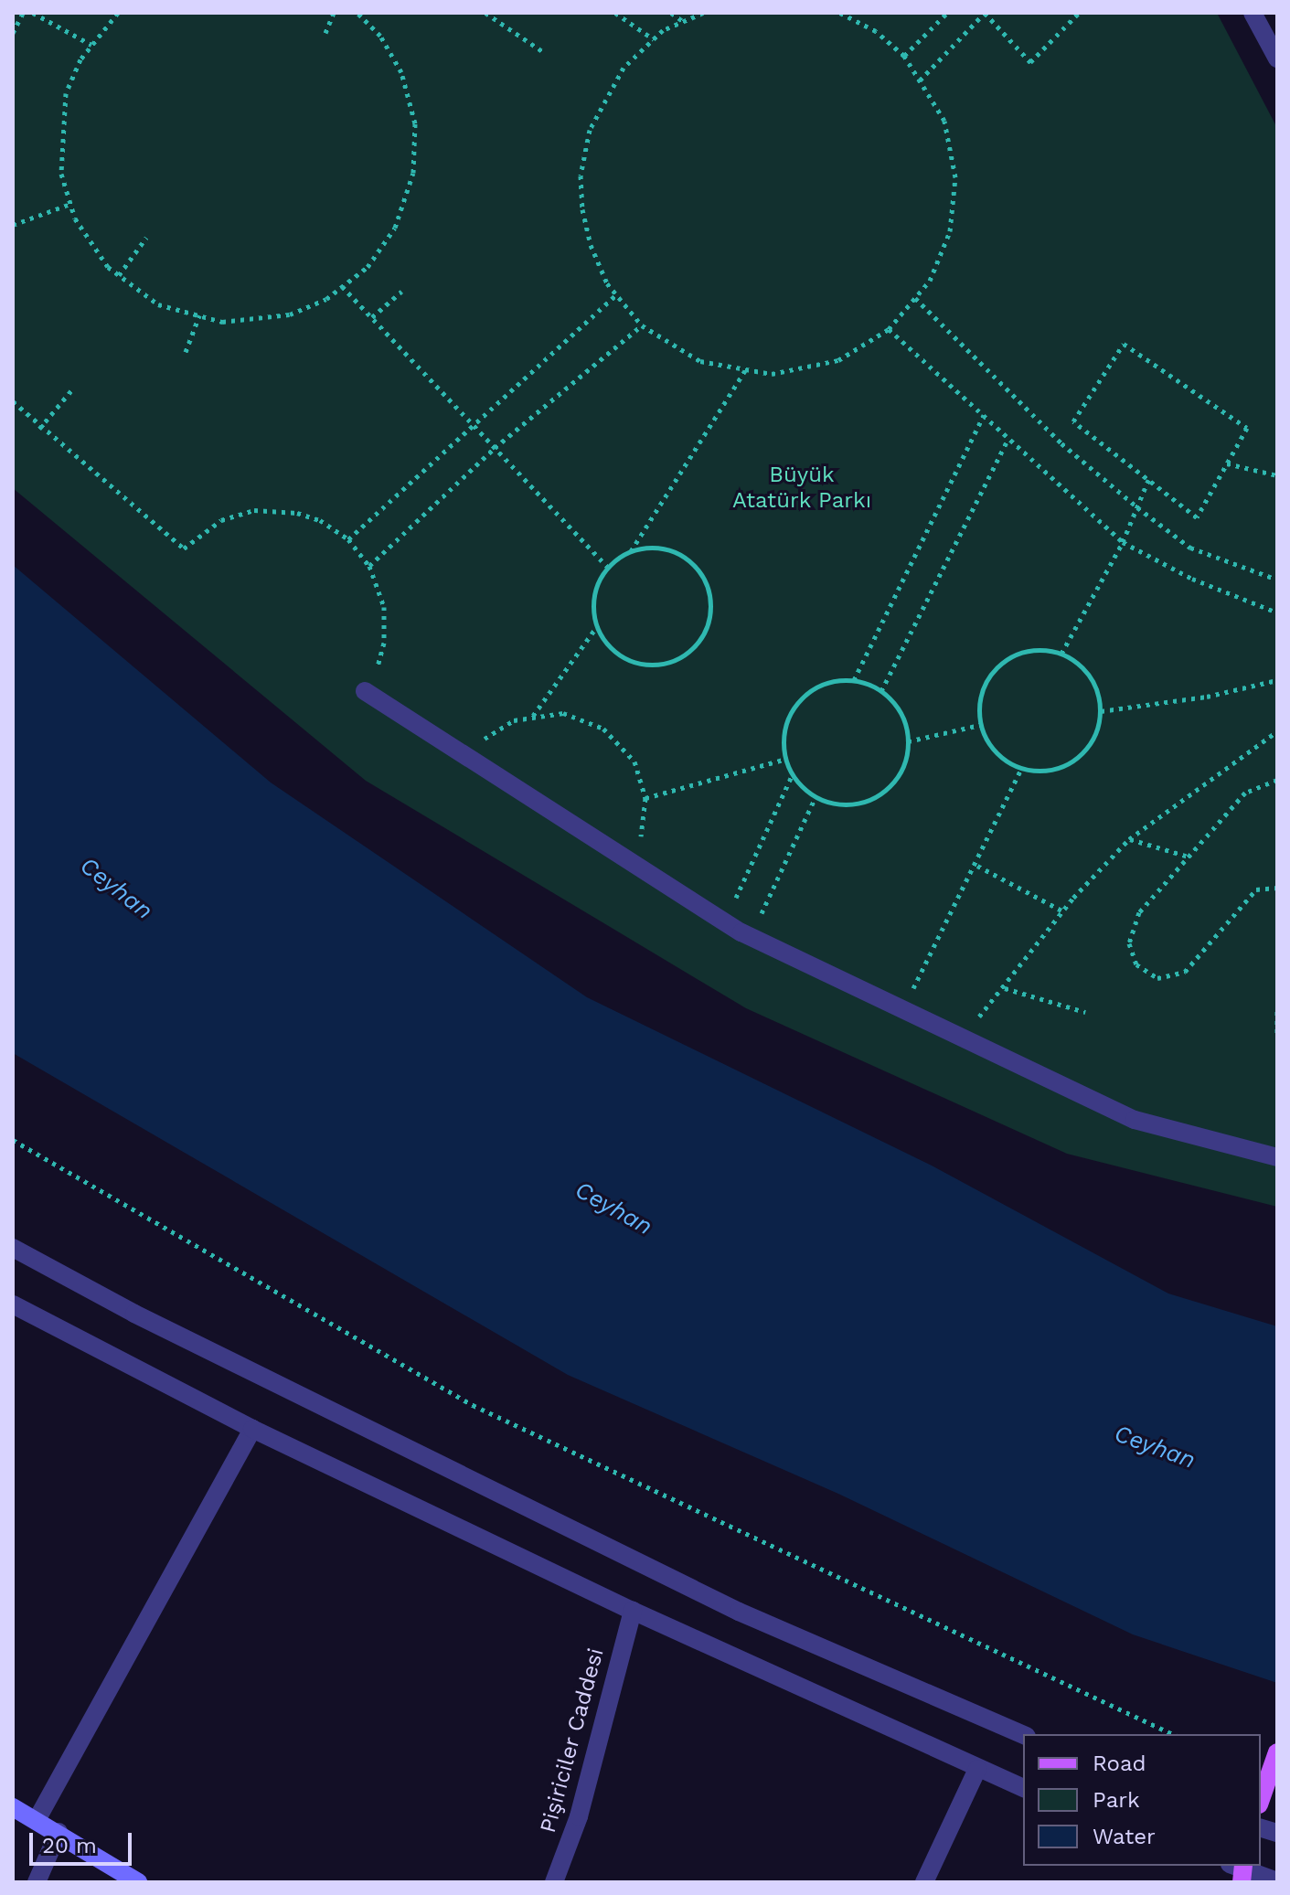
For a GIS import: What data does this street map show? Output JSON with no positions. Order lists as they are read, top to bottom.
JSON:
{
  "streets": {
    "street": ["Pişiriciler Caddesi"]
  },
  "water": ["Ceyhan"],
  "parks": ["Büyük Atatürk Parkı"],
  "legend": ["Road", "Park", "Water"],
  "scale_bar": "20 m"
}
